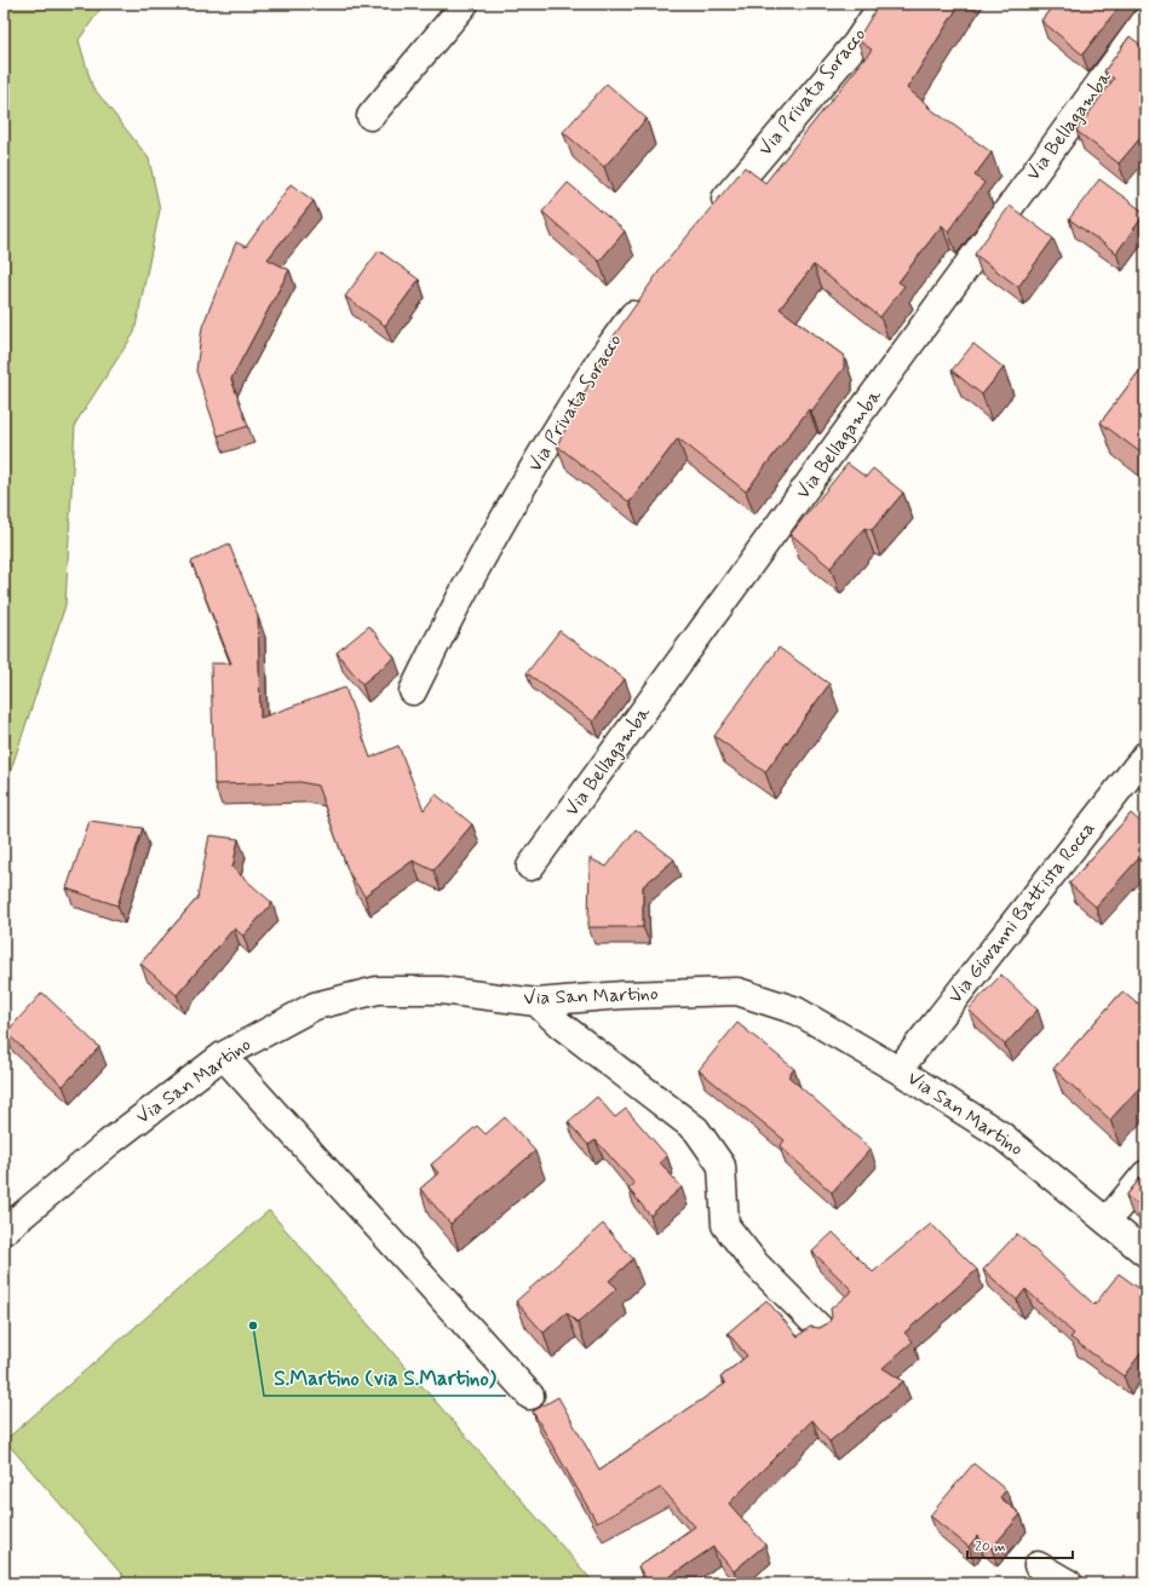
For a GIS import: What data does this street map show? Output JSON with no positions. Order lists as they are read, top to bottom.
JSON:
{
  "streets": {
    "street": [
      "Via Privata Soracco",
      "Via Bellagamba",
      "Via Giovanni Battista Rocca",
      "Via San Martino"
    ]
  },
  "crossings": [
    ["Via Giovanni Battista Rocca", "Via San Martino"]
  ],
  "places": ["S.Martino (via S.Martino)"],
  "scale_bar": "20 m"
}
